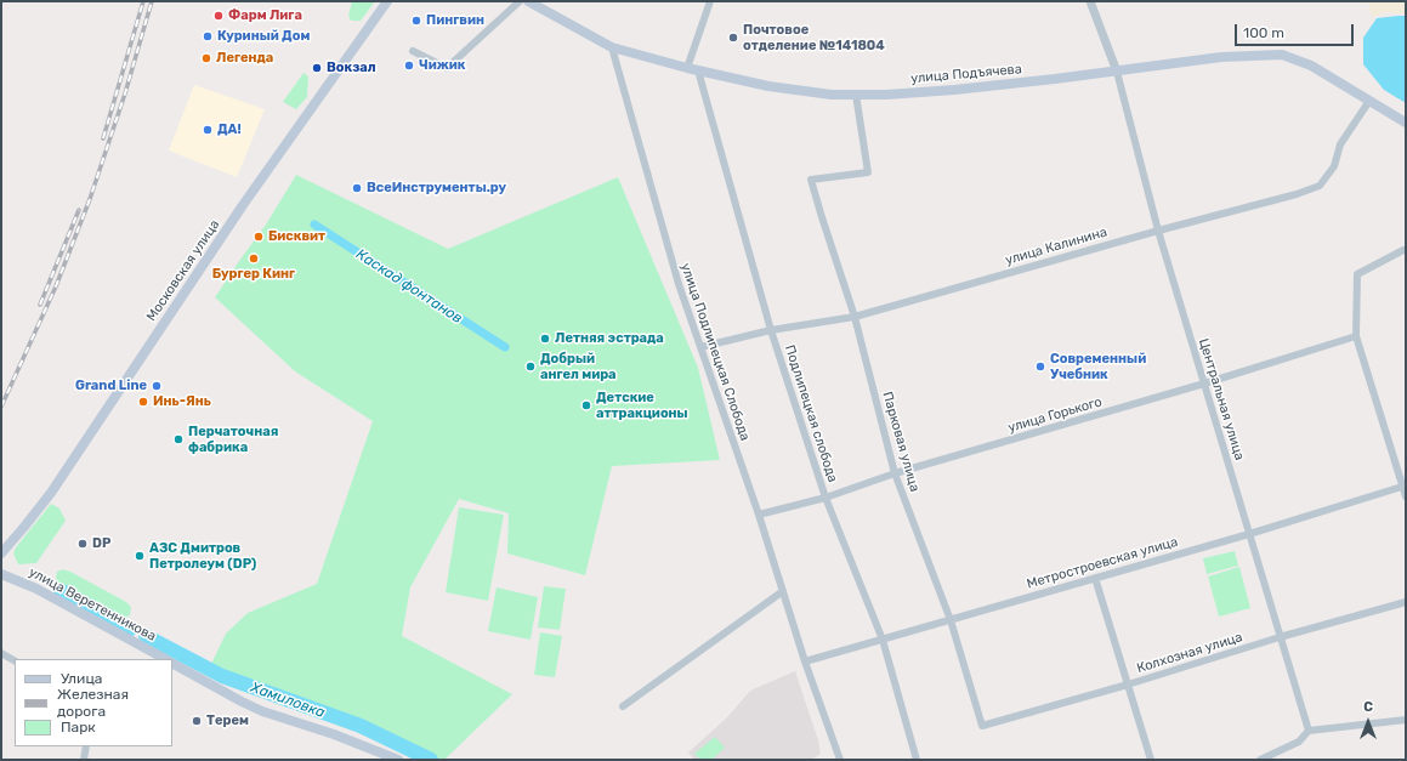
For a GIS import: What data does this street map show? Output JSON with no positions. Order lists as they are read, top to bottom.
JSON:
{
  "streets": {
    "main road": ["улица Подъячева", "Московская улица", "улица Веретенникова"],
    "street": [
      "улица Калинина",
      "улица Подлипецкая Слобода",
      "Центральная улица",
      "Подлипецкая слобода",
      "улица Горького",
      "Парковая улица",
      "Метростроевская улица",
      "Колхозная улица"
    ]
  },
  "crossings": [
    ["улица Подъячева", "улица Калинина"],
    ["улица Подъячева", "улица Подлипецкая Слобода"],
    ["улица Подъячева", "Центральная улица"],
    ["улица Подъячева", "Подлипецкая слобода"],
    ["улица Подъячева", "Парковая улица"],
    ["улица Калинина", "улица Подлипецкая Слобода"],
    ["улица Калинина", "Центральная улица"],
    ["улица Калинина", "Подлипецкая слобода"],
    ["улица Калинина", "Парковая улица"],
    ["улица Подлипецкая Слобода", "улица Горького"],
    ["улица Подлипецкая Слобода", "Метростроевская улица"],
    ["Центральная улица", "улица Горького"],
    ["Центральная улица", "Метростроевская улица"],
    ["Центральная улица", "Колхозная улица"],
    ["Подлипецкая слобода", "улица Горького"],
    ["Подлипецкая слобода", "Метростроевская улица"],
    ["улица Горького", "Парковая улица"],
    ["Парковая улица", "Метростроевская улица"],
    ["Парковая улица", "Колхозная улица"]
  ],
  "water": ["Каскад фонтанов", "Хамиловка"],
  "places": [
    "Фарм Лига",
    "Пингвин",
    "Куриный Дом",
    "Почтовое отделение №141804",
    "Легенда",
    "Чижик",
    "Вокзал",
    "ДА!",
    "ВсеИнструменты.ру",
    "Бисквит",
    "Бургер Кинг",
    "Летняя эстрада",
    "Добрый ангел мира",
    "Современный Учебник",
    "Grand Line",
    "Инь-Янь",
    "Детские аттракционы",
    "Перчаточная фабрика",
    "DP",
    "АЗС Дмитров Петролеум (DP)",
    "Терем"
  ],
  "legend": ["Улица", "Железная дорога", "Парк"],
  "scale_bar": "100 m",
  "north": "top"
}
